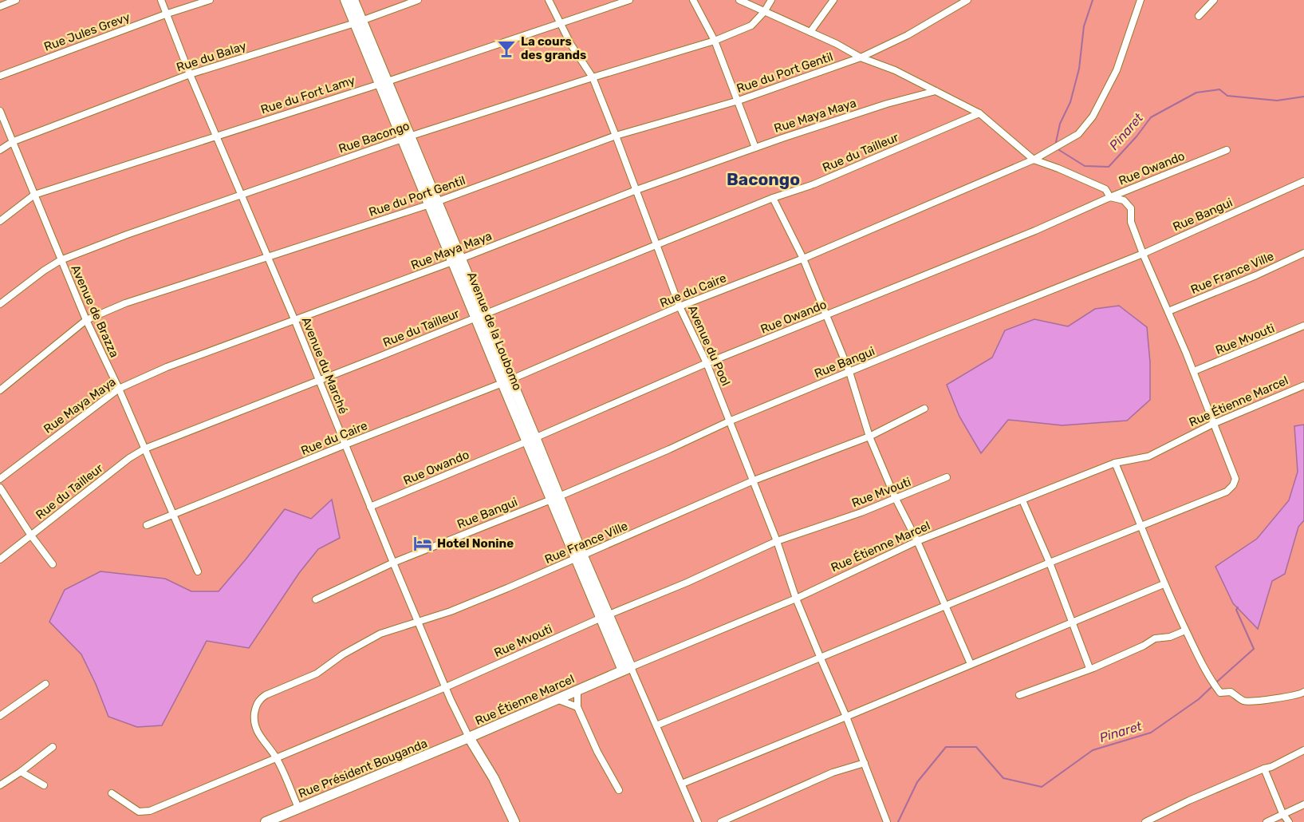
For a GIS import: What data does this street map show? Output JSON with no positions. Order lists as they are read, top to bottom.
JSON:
{
  "streets": {
    "street": [
      "Rue Jules Grevy",
      "Rue du Balay",
      "Rue du Port Gentil",
      "Rue du Fort Lamy",
      "Rue Maya Maya",
      "Rue Bacongo",
      "Rue du Tailleur",
      "Rue Owando",
      "Rue Bangui",
      "Rue France Ville",
      "Rue du Caire",
      "Avenue de Brazza",
      "Avenue de la Loubomo",
      "Rue Mvouti",
      "Avenue du Pool",
      "Avenue du Marché",
      "Rue Étienne Marcel",
      "Rue Président Bouganda"
    ]
  },
  "crossings": [
    ["Rue Jules Grevy", "Avenue du Marché"],
    ["Rue du Balay", "Avenue de Brazza"],
    ["Rue du Balay", "Avenue de la Loubomo"],
    ["Rue du Balay", "Avenue du Marché"],
    ["Rue du Port Gentil", "Avenue de Brazza"],
    ["Rue du Port Gentil", "Avenue de la Loubomo"],
    ["Rue du Port Gentil", "Avenue du Pool"],
    ["Rue du Port Gentil", "Avenue du Marché"],
    ["Rue du Fort Lamy", "Avenue de Brazza"],
    ["Rue du Fort Lamy", "Avenue de la Loubomo"],
    ["Rue du Fort Lamy", "Avenue du Pool"],
    ["Rue du Fort Lamy", "Avenue du Marché"],
    ["Rue Maya Maya", "Avenue de Brazza"],
    ["Rue Maya Maya", "Avenue de la Loubomo"],
    ["Rue Maya Maya", "Avenue du Pool"],
    ["Rue Maya Maya", "Avenue du Marché"],
    ["Rue Bacongo", "Avenue de Brazza"],
    ["Rue Bacongo", "Avenue de la Loubomo"],
    ["Rue Bacongo", "Avenue du Pool"],
    ["Rue Bacongo", "Avenue du Marché"],
    ["Rue du Tailleur", "Avenue de Brazza"],
    ["Rue du Tailleur", "Avenue de la Loubomo"],
    ["Rue du Tailleur", "Avenue du Pool"],
    ["Rue du Tailleur", "Avenue du Marché"],
    ["Rue Owando", "Avenue de la Loubomo"],
    ["Rue Owando", "Avenue du Pool"],
    ["Rue Owando", "Avenue du Marché"],
    ["Rue Bangui", "Avenue de la Loubomo"],
    ["Rue Bangui", "Avenue du Pool"],
    ["Rue Bangui", "Avenue du Marché"],
    ["Rue France Ville", "Avenue de la Loubomo"],
    ["Rue France Ville", "Rue Mvouti"],
    ["Rue France Ville", "Avenue du Pool"],
    ["Rue France Ville", "Avenue du Marché"],
    ["Rue du Caire", "Avenue de Brazza"],
    ["Rue du Caire", "Avenue de la Loubomo"],
    ["Rue du Caire", "Avenue du Pool"],
    ["Rue du Caire", "Avenue du Marché"],
    ["Avenue de la Loubomo", "Rue Mvouti"],
    ["Avenue de la Loubomo", "Rue Étienne Marcel"],
    ["Rue Mvouti", "Avenue du Pool"],
    ["Rue Mvouti", "Avenue du Marché"],
    ["Avenue du Pool", "Rue Étienne Marcel"],
    ["Avenue du Marché", "Rue Étienne Marcel"],
    ["Avenue du Marché", "Rue Président Bouganda"],
    ["Rue Étienne Marcel", "Rue Président Bouganda"]
  ],
  "districts": ["Bacongo"],
  "water": ["Pinaret"],
  "places": {
    "bar": ["La cours des grands"],
    "hotel": ["Hotel Nonine"]
  }
}
